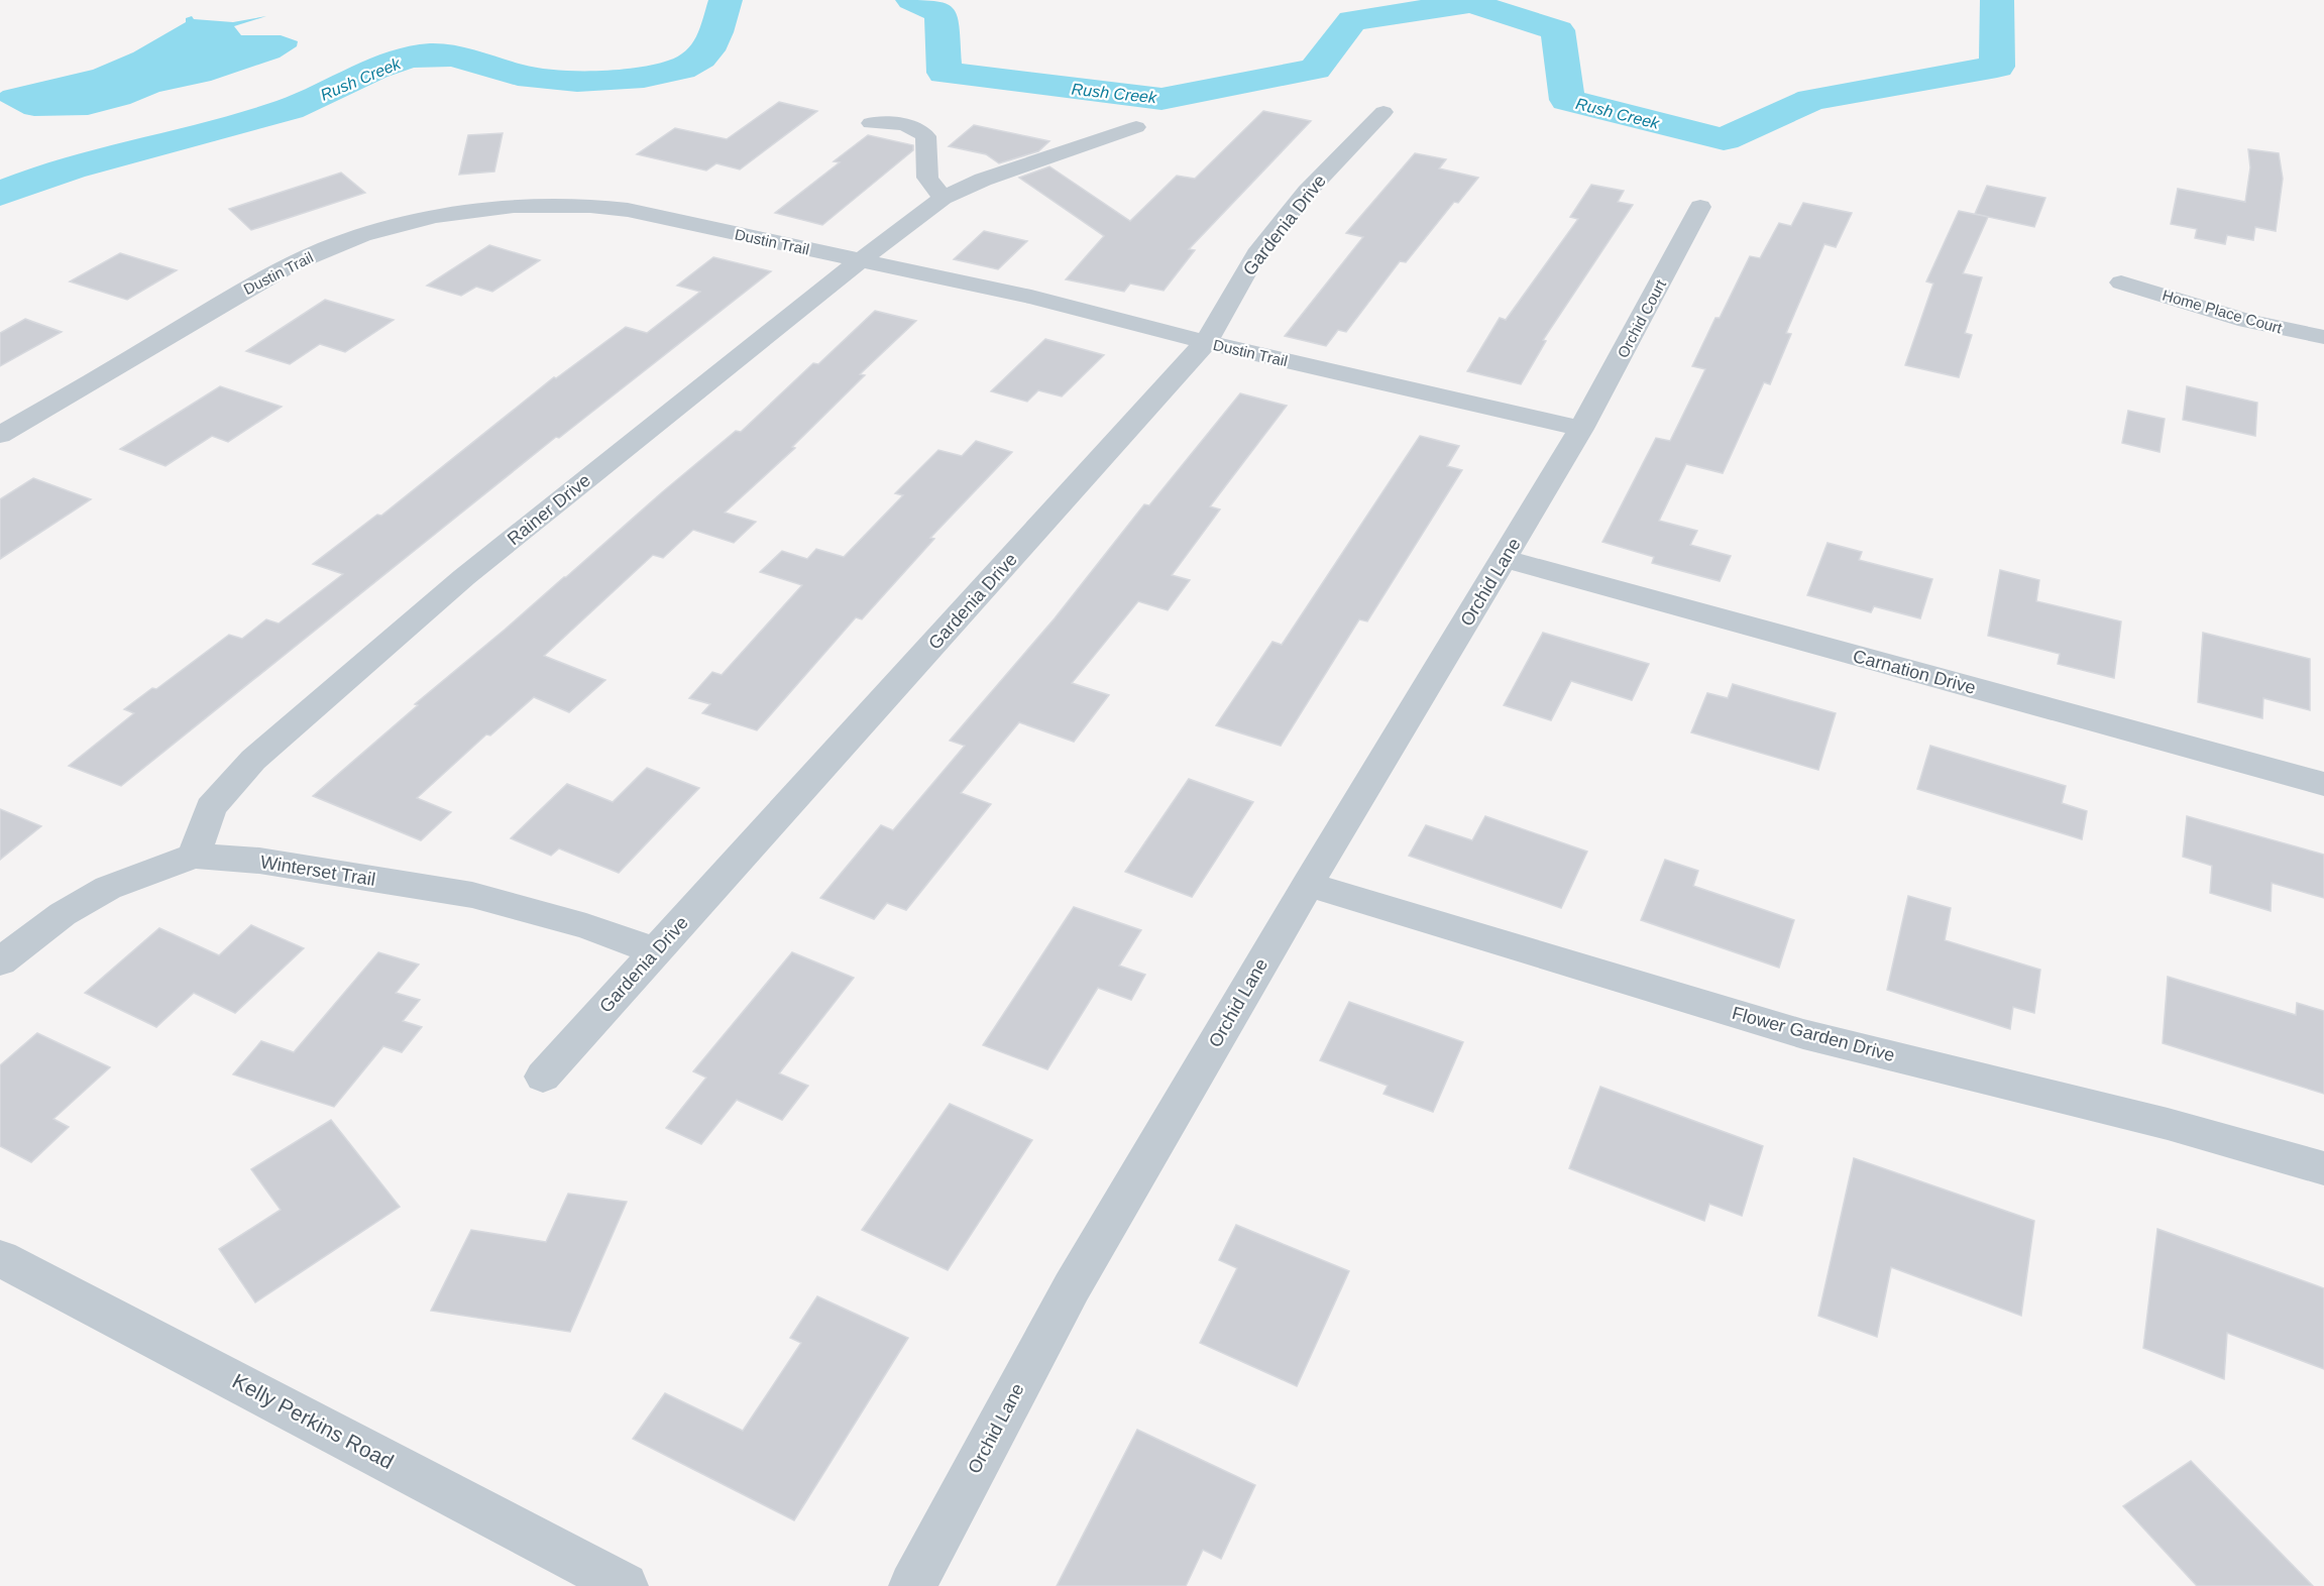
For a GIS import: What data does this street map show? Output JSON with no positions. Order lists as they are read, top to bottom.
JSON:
{
  "streets": {
    "street": [
      "Gardenia Drive",
      "Dustin Trail",
      "Home Place Court",
      "Orchid Court",
      "Rainer Drive",
      "Orchid Lane",
      "Carnation Drive",
      "Winterset Trail",
      "Flower Garden Drive",
      "Kelly Perkins Road"
    ]
  },
  "crossings": [
    ["Gardenia Drive", "Dustin Trail"],
    ["Gardenia Drive", "Winterset Trail"],
    ["Dustin Trail", "Orchid Court"],
    ["Dustin Trail", "Rainer Drive"],
    ["Dustin Trail", "Orchid Lane"],
    ["Orchid Court", "Orchid Lane"],
    ["Rainer Drive", "Winterset Trail"],
    ["Orchid Lane", "Carnation Drive"],
    ["Orchid Lane", "Flower Garden Drive"]
  ],
  "water": ["Rush Creek"]
}
